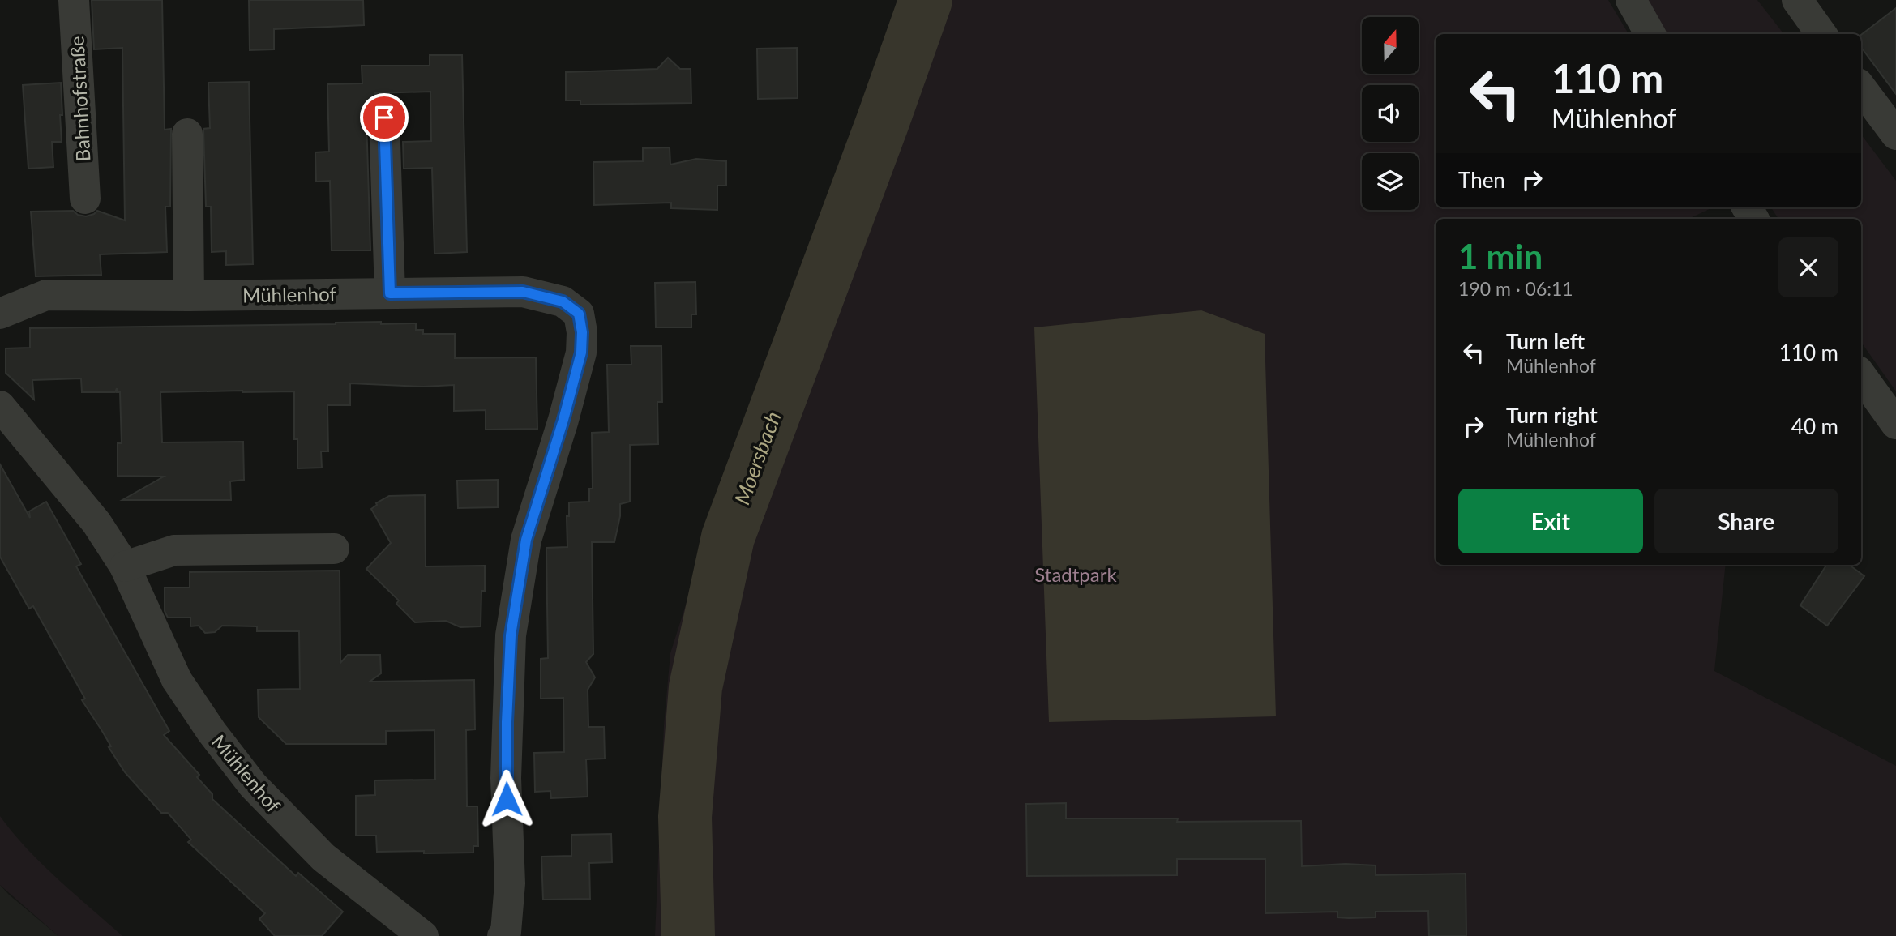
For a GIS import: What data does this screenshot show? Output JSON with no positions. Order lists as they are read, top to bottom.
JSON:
{
  "streets": {
    "street": ["Bahnhofstraße", "Mühlenhof"]
  },
  "water": ["Moersbach"],
  "parks": ["Stadtpark"],
  "north": "top",
  "page": {
    "turn": ["110 m", "Mühlenhof"],
    "then": "Then",
    "heading": ["1 min", "190 m · 06:11"],
    "list": [
      {
        "name": "Turn left",
        "note": "Mühlenhof",
        "value": "110 m"
      },
      {
        "name": "Turn right",
        "note": "Mühlenhof",
        "value": "40 m"
      }
    ],
    "buttons": ["Exit", "Share"]
  }
}
